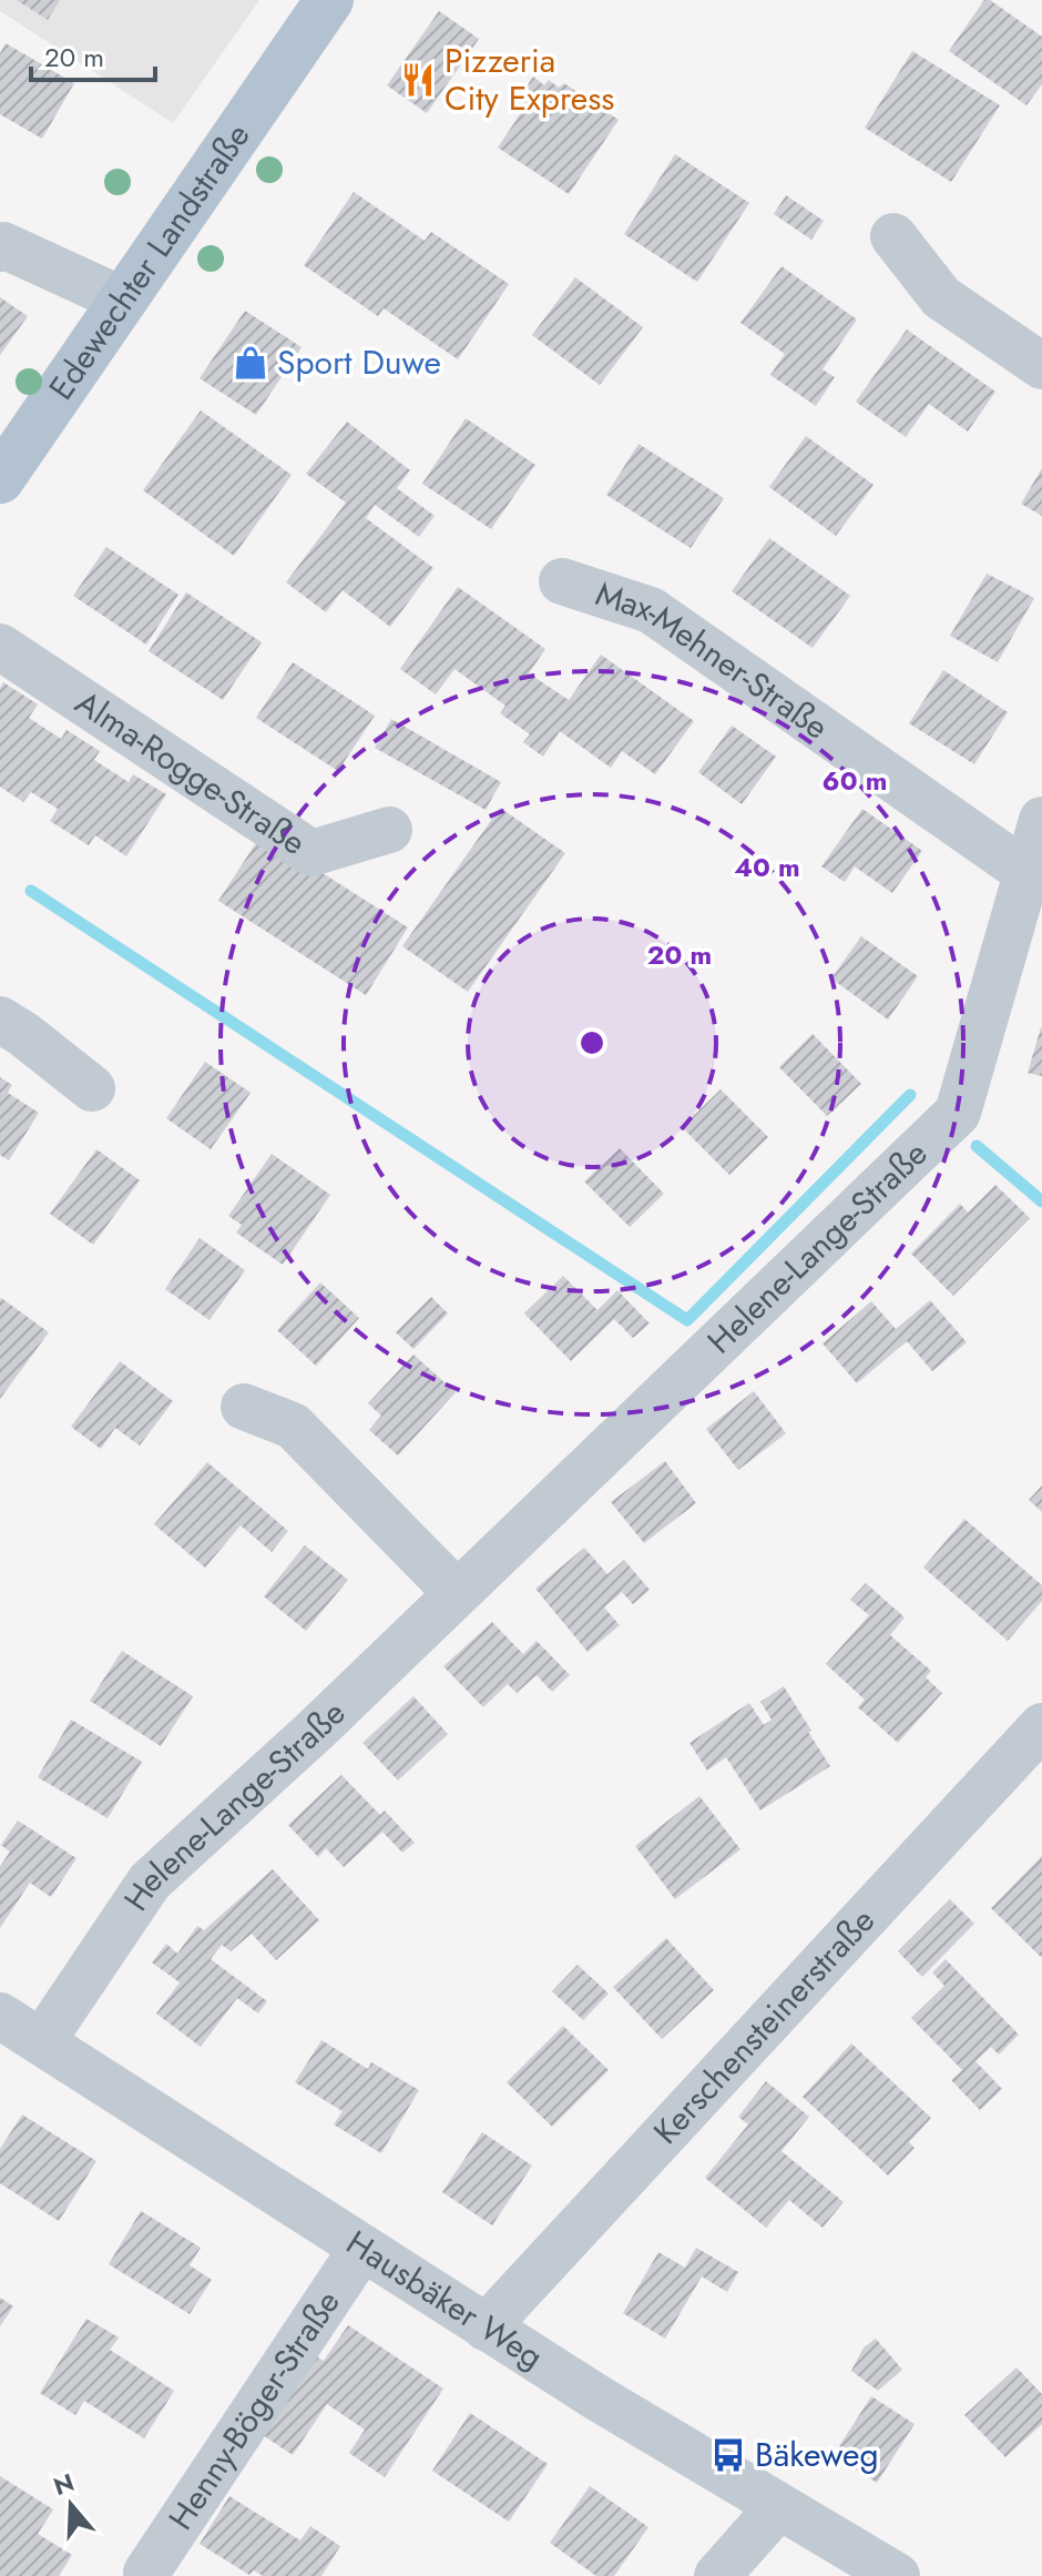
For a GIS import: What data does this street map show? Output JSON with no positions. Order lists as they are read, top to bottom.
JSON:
{
  "streets": {
    "main road": ["Edewechter Landstraße"],
    "street": [
      "Max-Mehner-Straße",
      "Alma-Rogge-Straße",
      "Helene-Lange-Straße",
      "Kerschensteinerstraße",
      "Hausbäker Weg",
      "Henny-Böger-Straße"
    ]
  },
  "crossings": [
    ["Max-Mehner-Straße", "Helene-Lange-Straße"],
    ["Helene-Lange-Straße", "Hausbäker Weg"],
    ["Kerschensteinerstraße", "Hausbäker Weg"],
    ["Hausbäker Weg", "Henny-Böger-Straße"]
  ],
  "places": {
    "restaurant": ["Pizzeria City Express"],
    "shop": ["Sport Duwe"],
    "bus stop": ["Bäkeweg"]
  },
  "scale_bar": "20 m",
  "north": "top",
  "rings": ["60 m", "40 m", "20 m"]
}
